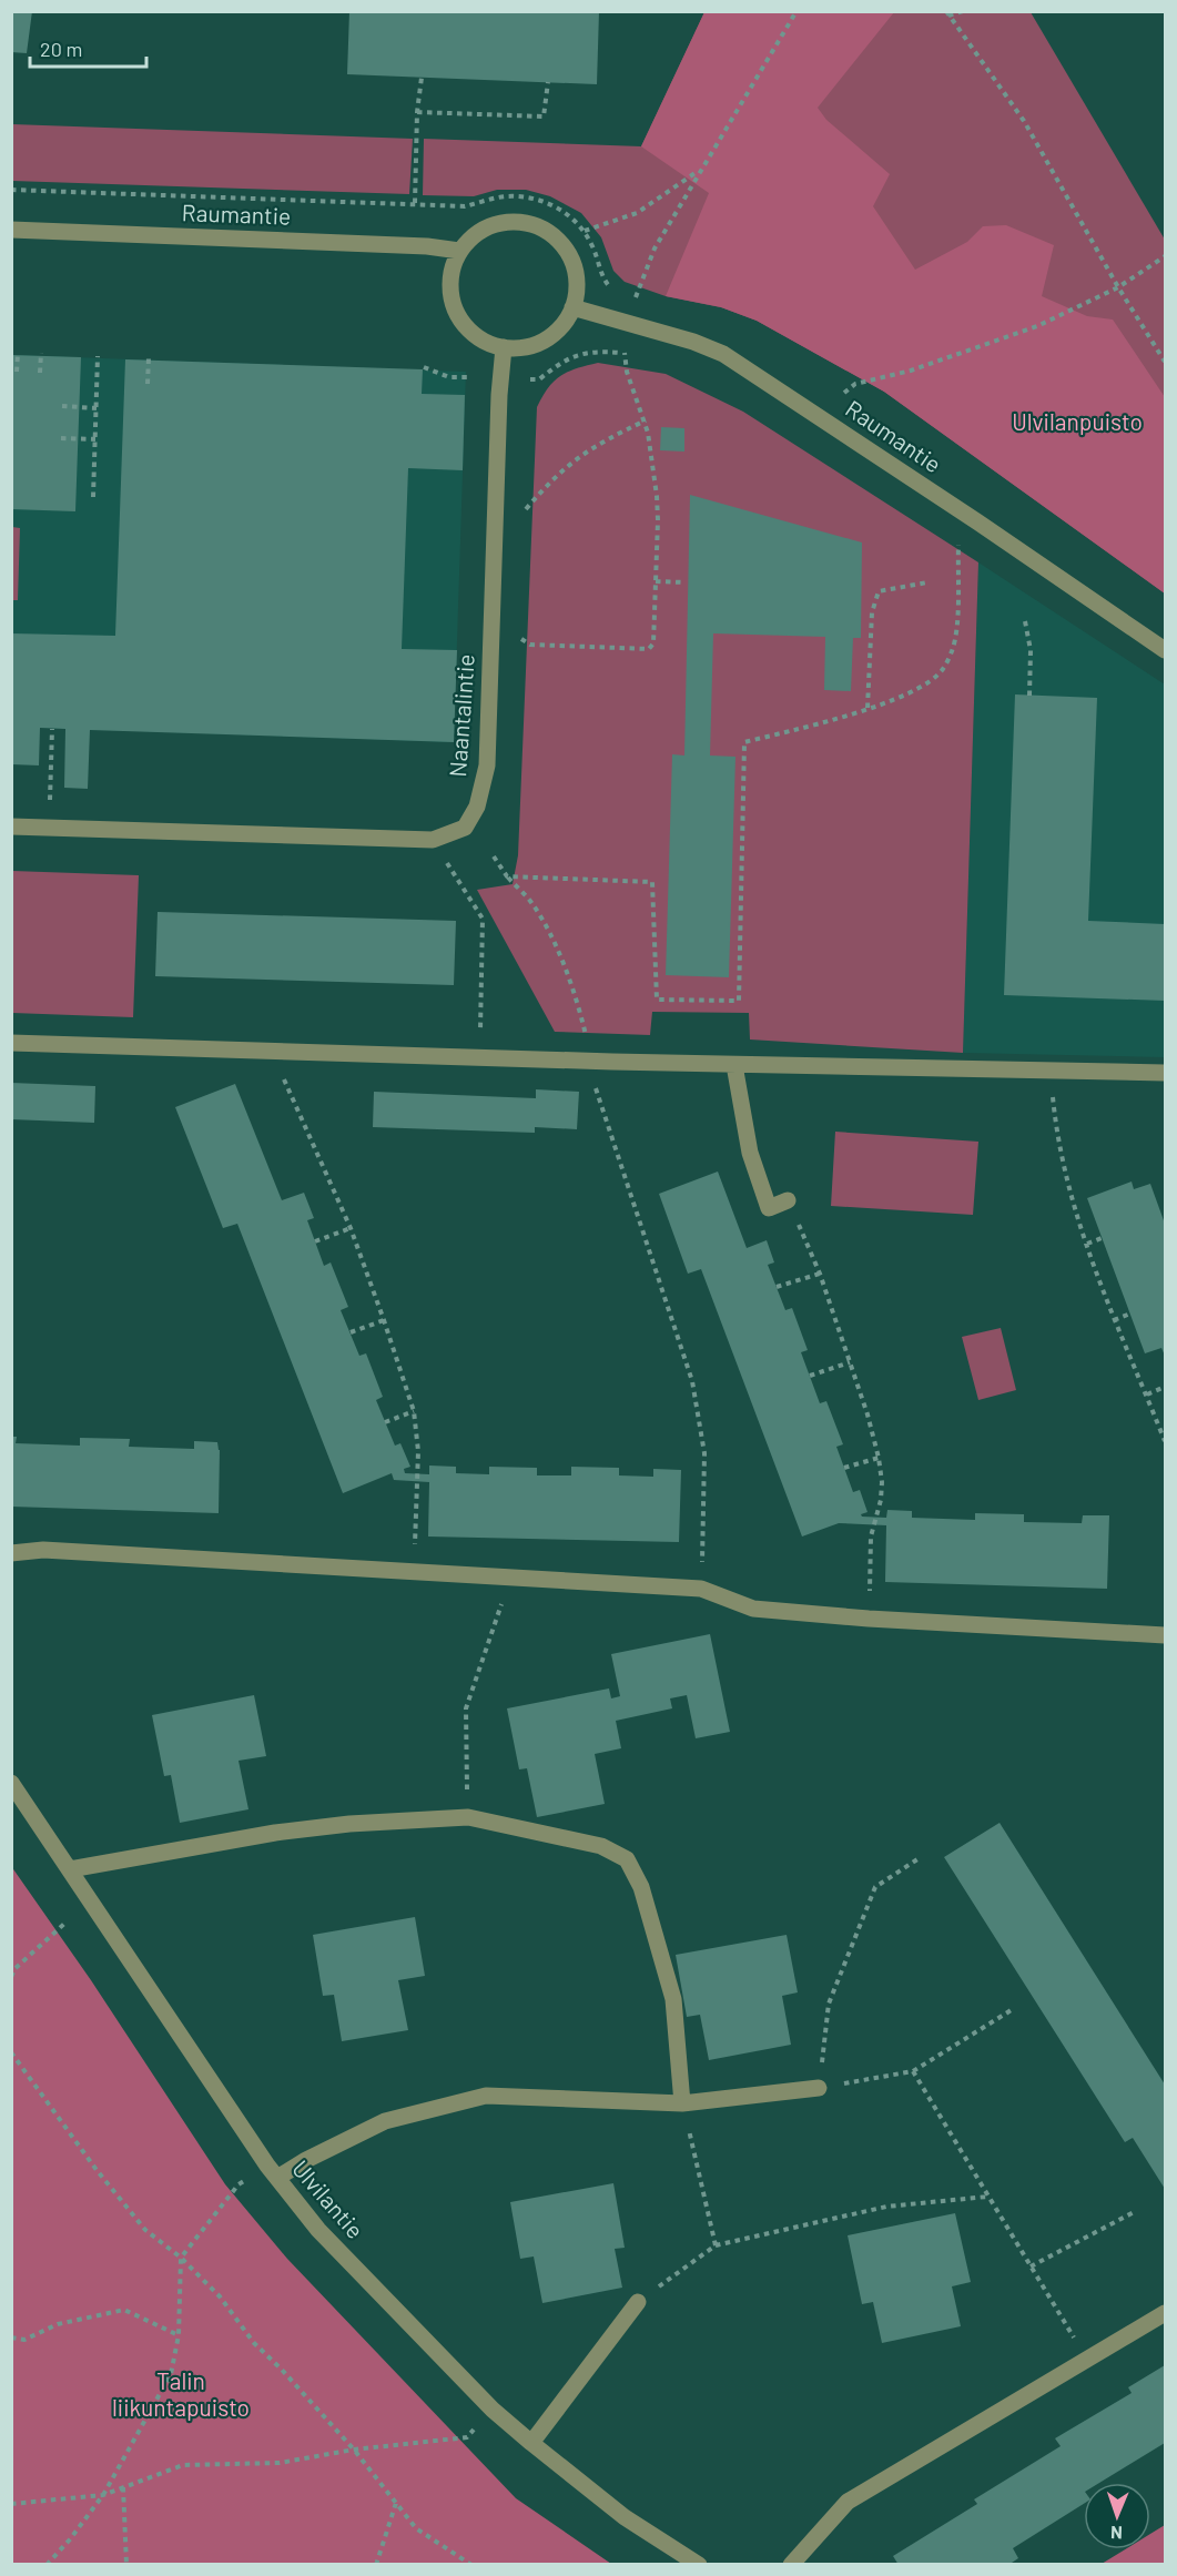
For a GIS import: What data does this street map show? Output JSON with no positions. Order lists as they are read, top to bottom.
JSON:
{
  "streets": {
    "street": ["Raumantie", "Naantalintie", "Ulvilantie"]
  },
  "crossings": [
    ["Raumantie", "Naantalintie"]
  ],
  "parks": ["Ulvilanpuisto", "Talin liikuntapuisto"],
  "scale_bar": "20 m",
  "north": "bottom"
}
